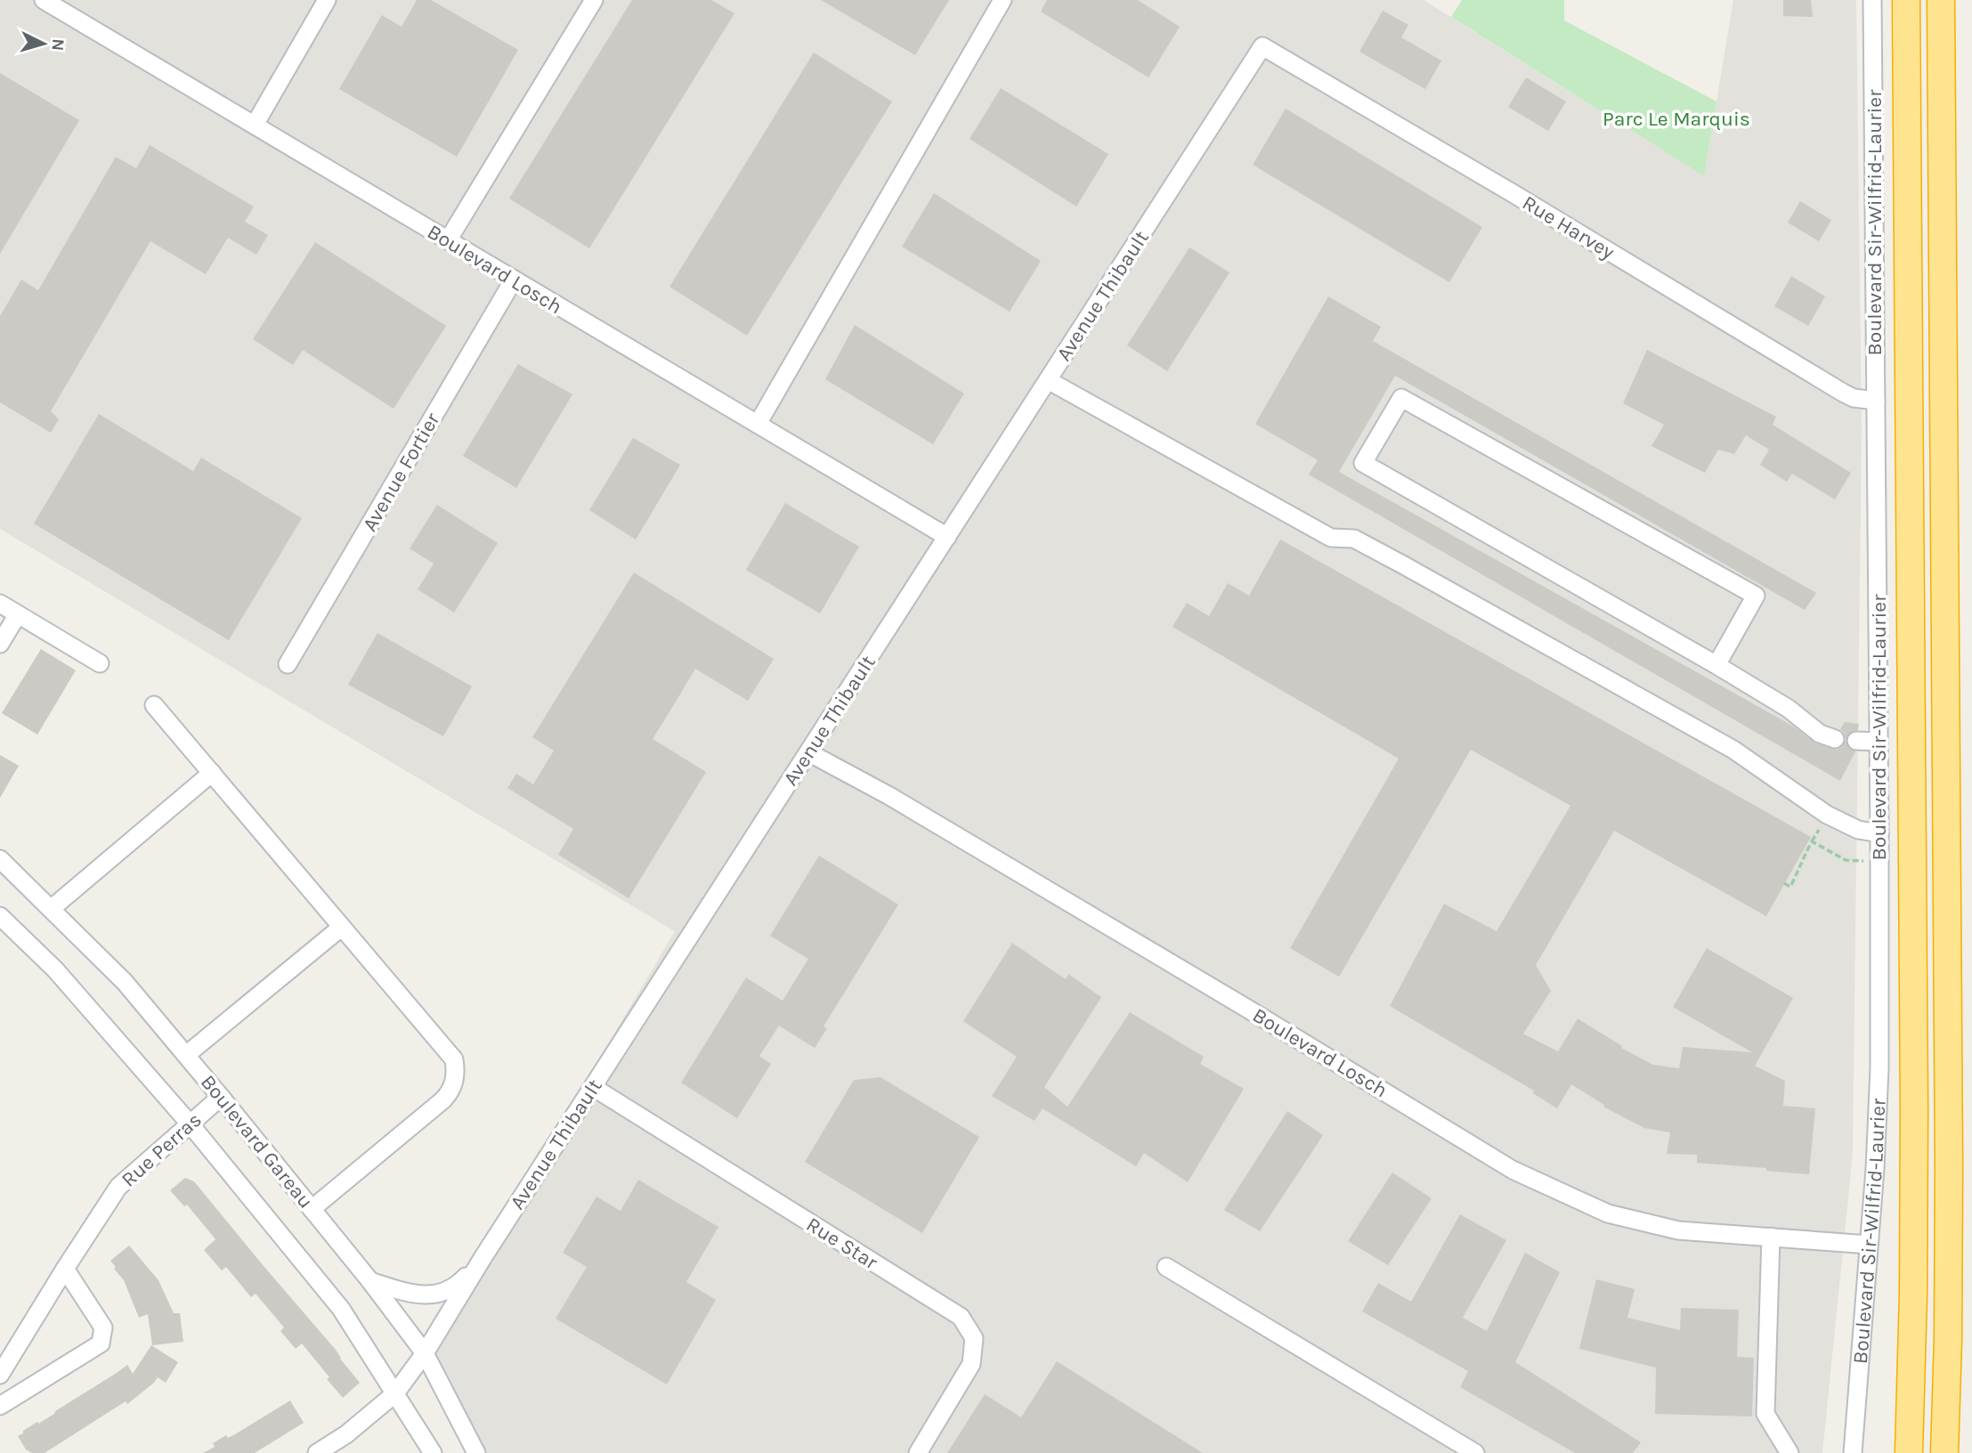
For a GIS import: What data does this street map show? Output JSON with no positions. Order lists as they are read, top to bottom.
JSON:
{
  "streets": {
    "highway": ["Boulevard Sir-Wilfrid-Laurier"],
    "street": [
      "Rue Harvey",
      "Boulevard Losch",
      "Avenue Thibault",
      "Avenue Fortier",
      "Boulevard Gareau",
      "Rue Perras",
      "Rue Star"
    ]
  },
  "crossings": [
    ["Boulevard Sir-Wilfrid-Laurier", "Rue Harvey"],
    ["Boulevard Sir-Wilfrid-Laurier", "Boulevard Losch"],
    ["Rue Harvey", "Avenue Thibault"],
    ["Boulevard Losch", "Avenue Thibault"],
    ["Boulevard Losch", "Avenue Fortier"],
    ["Avenue Thibault", "Boulevard Gareau"],
    ["Avenue Thibault", "Rue Star"],
    ["Boulevard Gareau", "Rue Perras"]
  ],
  "parks": ["Parc Le Marquis"],
  "north": "right"
}
